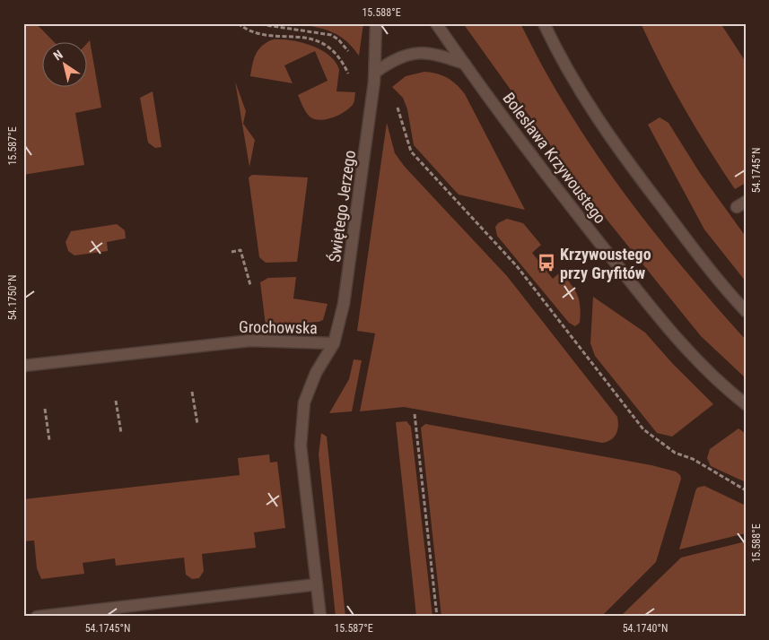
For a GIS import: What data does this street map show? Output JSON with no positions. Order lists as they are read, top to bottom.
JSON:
{
  "streets": {
    "street": ["Bolesława Krzywoustego", "Świętego Jerzego", "Grochowska"]
  },
  "crossings": [
    ["Świętego Jerzego", "Grochowska"]
  ],
  "places": {
    "bus stop": ["Krzywoustego przy Gryfitów"]
  },
  "north": "top left",
  "coordinates": [
    "15.588°E",
    "15.587°E",
    "54.1745°N",
    "54.1750°N",
    "54.1740°N"
  ]
}
